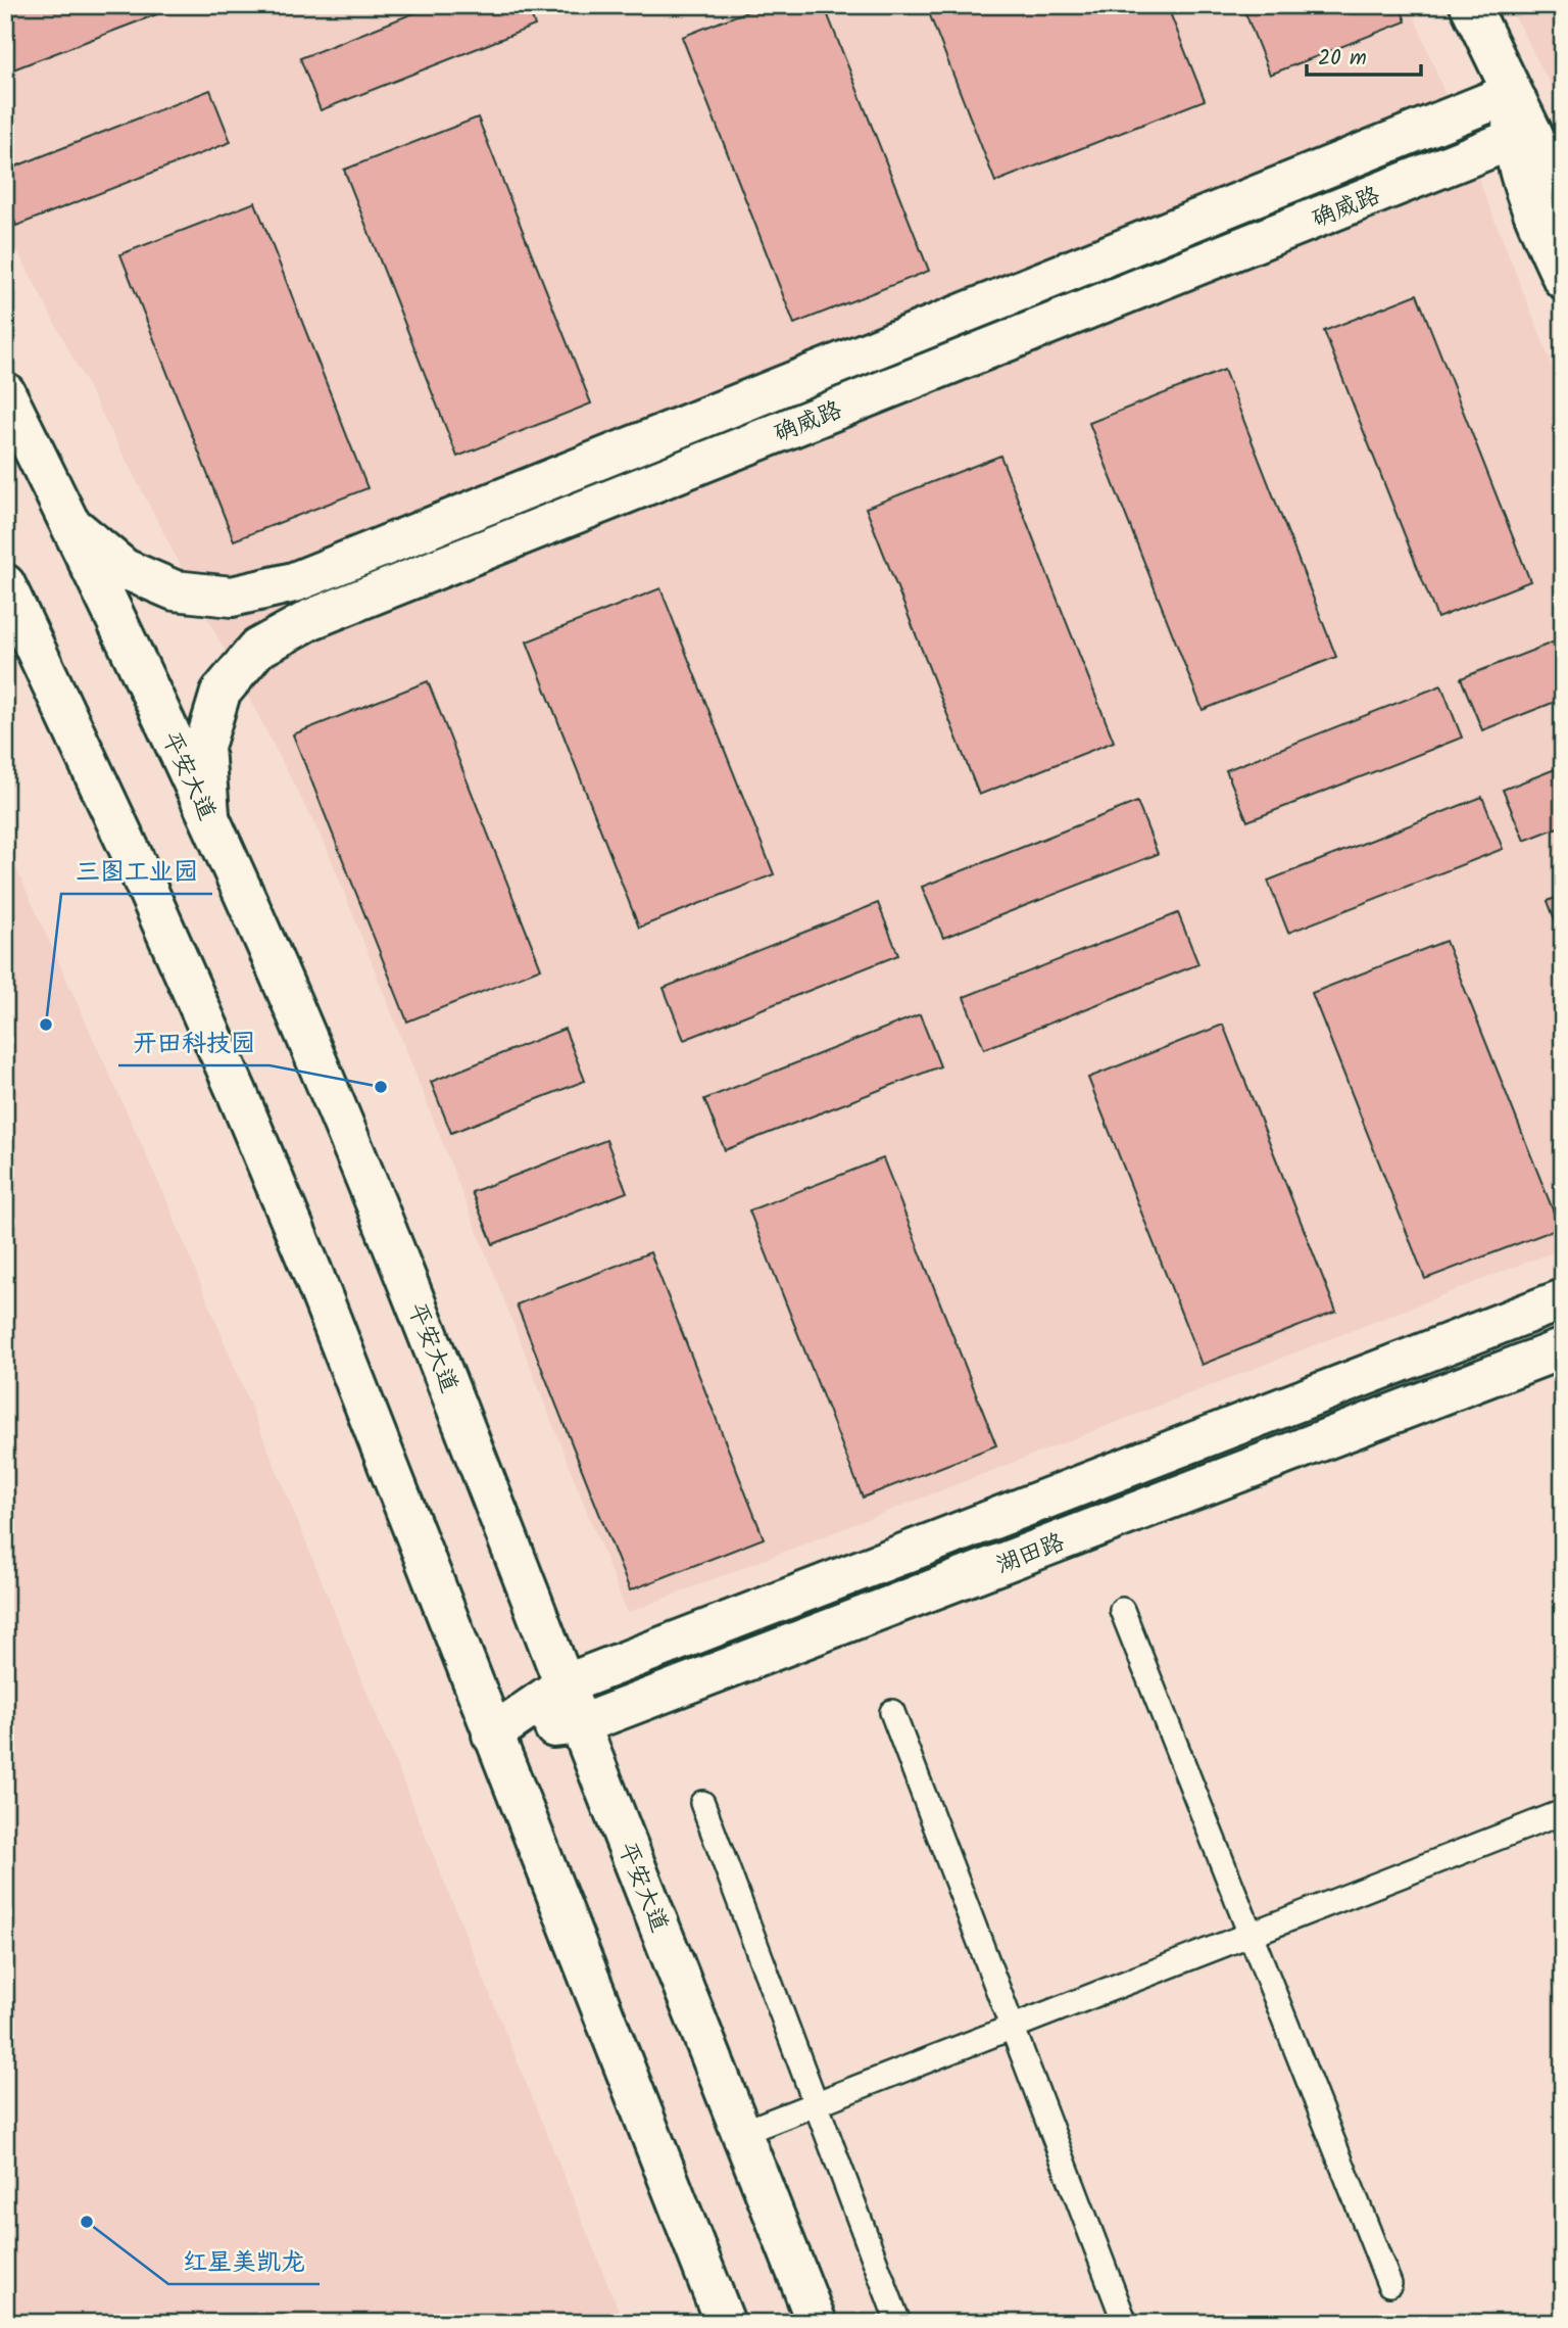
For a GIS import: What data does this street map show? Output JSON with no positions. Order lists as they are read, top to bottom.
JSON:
{
  "streets": {
    "street": ["确威路", "平安大道", "湖田路"]
  },
  "crossings": [
    ["确威路", "平安大道"],
    ["平安大道", "湖田路"]
  ],
  "places": ["三图工业园", "开田科技园", "红星美凯龙"],
  "scale_bar": "20 m"
}
